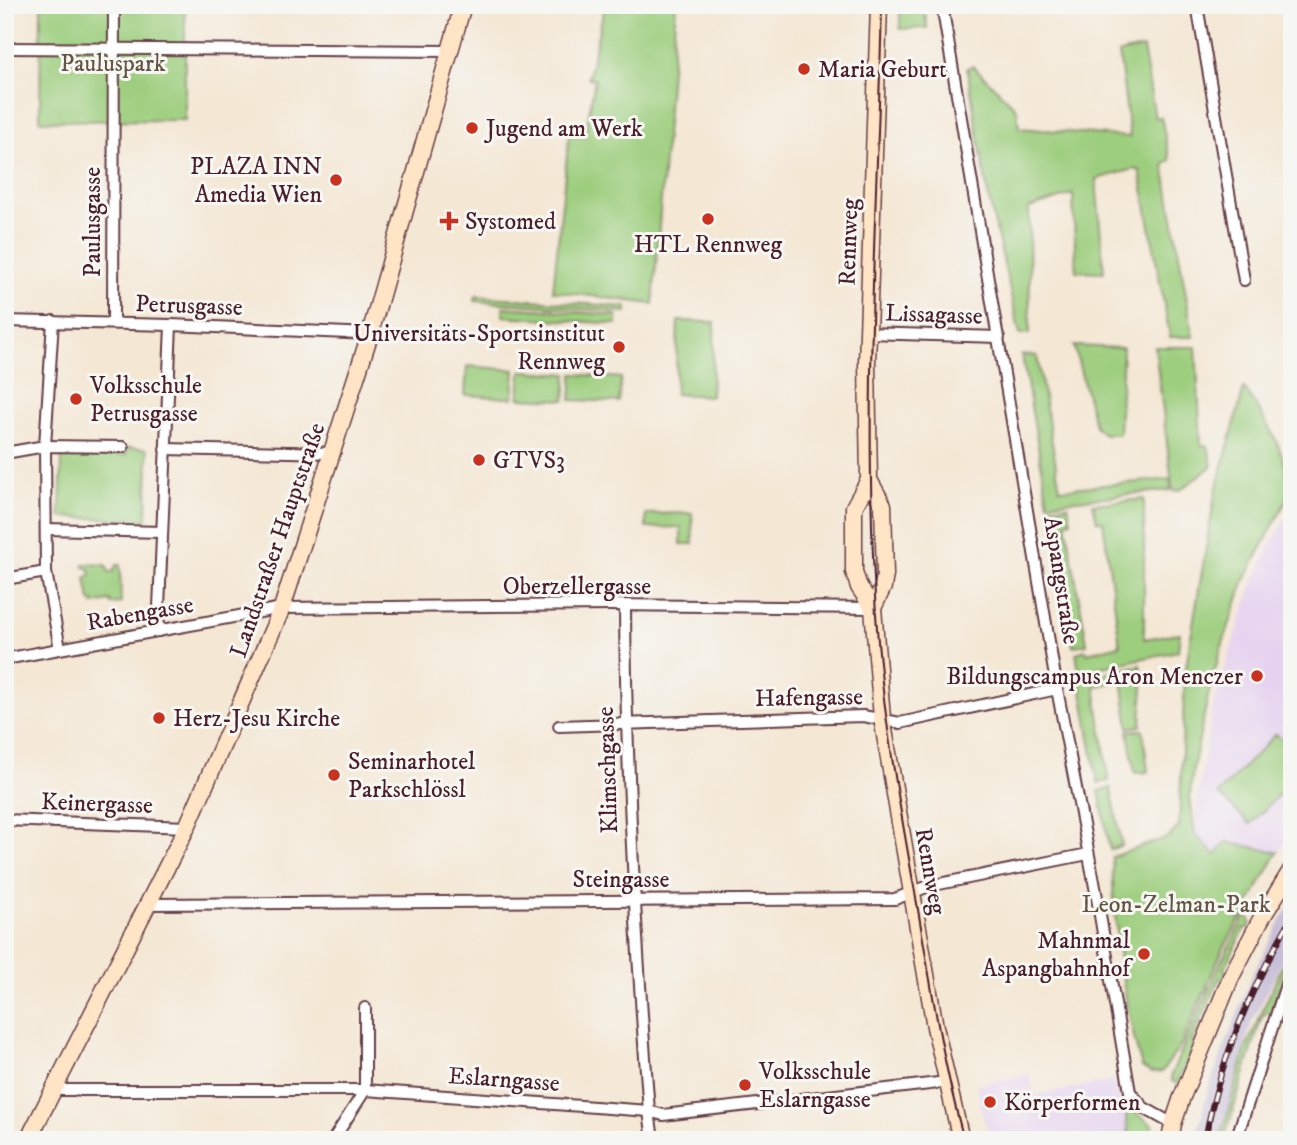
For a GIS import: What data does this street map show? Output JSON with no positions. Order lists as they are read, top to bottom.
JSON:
{
  "streets": {
    "main road": ["Rennweg", "Landstraßer Hauptstraße"],
    "street": [
      "Paulusgasse",
      "Petrusgasse",
      "Lissagasse",
      "Aspangstraße",
      "Oberzellergasse",
      "Rabengasse",
      "Hafengasse",
      "Klimschgasse",
      "Keinergasse",
      "Steingasse",
      "Eslarngasse"
    ]
  },
  "crossings": [
    ["Paulusgasse", "Petrusgasse"],
    ["Rennweg", "Lissagasse"],
    ["Rennweg", "Oberzellergasse"],
    ["Rennweg", "Hafengasse"],
    ["Rennweg", "Steingasse"],
    ["Rennweg", "Eslarngasse"],
    ["Petrusgasse", "Landstraßer Hauptstraße"],
    ["Lissagasse", "Aspangstraße"],
    ["Landstraßer Hauptstraße", "Oberzellergasse"],
    ["Landstraßer Hauptstraße", "Rabengasse"],
    ["Landstraßer Hauptstraße", "Keinergasse"],
    ["Landstraßer Hauptstraße", "Steingasse"],
    ["Landstraßer Hauptstraße", "Eslarngasse"],
    ["Aspangstraße", "Hafengasse"],
    ["Aspangstraße", "Steingasse"],
    ["Oberzellergasse", "Rabengasse"],
    ["Oberzellergasse", "Klimschgasse"],
    ["Hafengasse", "Klimschgasse"],
    ["Klimschgasse", "Steingasse"],
    ["Klimschgasse", "Eslarngasse"]
  ],
  "parks": ["Pauluspark", "Leon-Zelman-Park"],
  "places": {
    "other": [
      "Maria Geburt",
      "Jugend am Werk",
      "PLAZA INN Amedia Wien",
      "HTL Rennweg",
      "Universitäts-Sportsinstitut Rennweg",
      "Volksschule Petrusgasse",
      "GTVS3",
      "Bildungscampus Aron Menczer",
      "Herz-Jesu Kirche",
      "Seminarhotel Parkschlössl",
      "Mahnmal Aspangbahnhof",
      "Volksschule Eslarngasse",
      "Körperformen"
    ],
    "health": ["Systomed"]
  }
}
